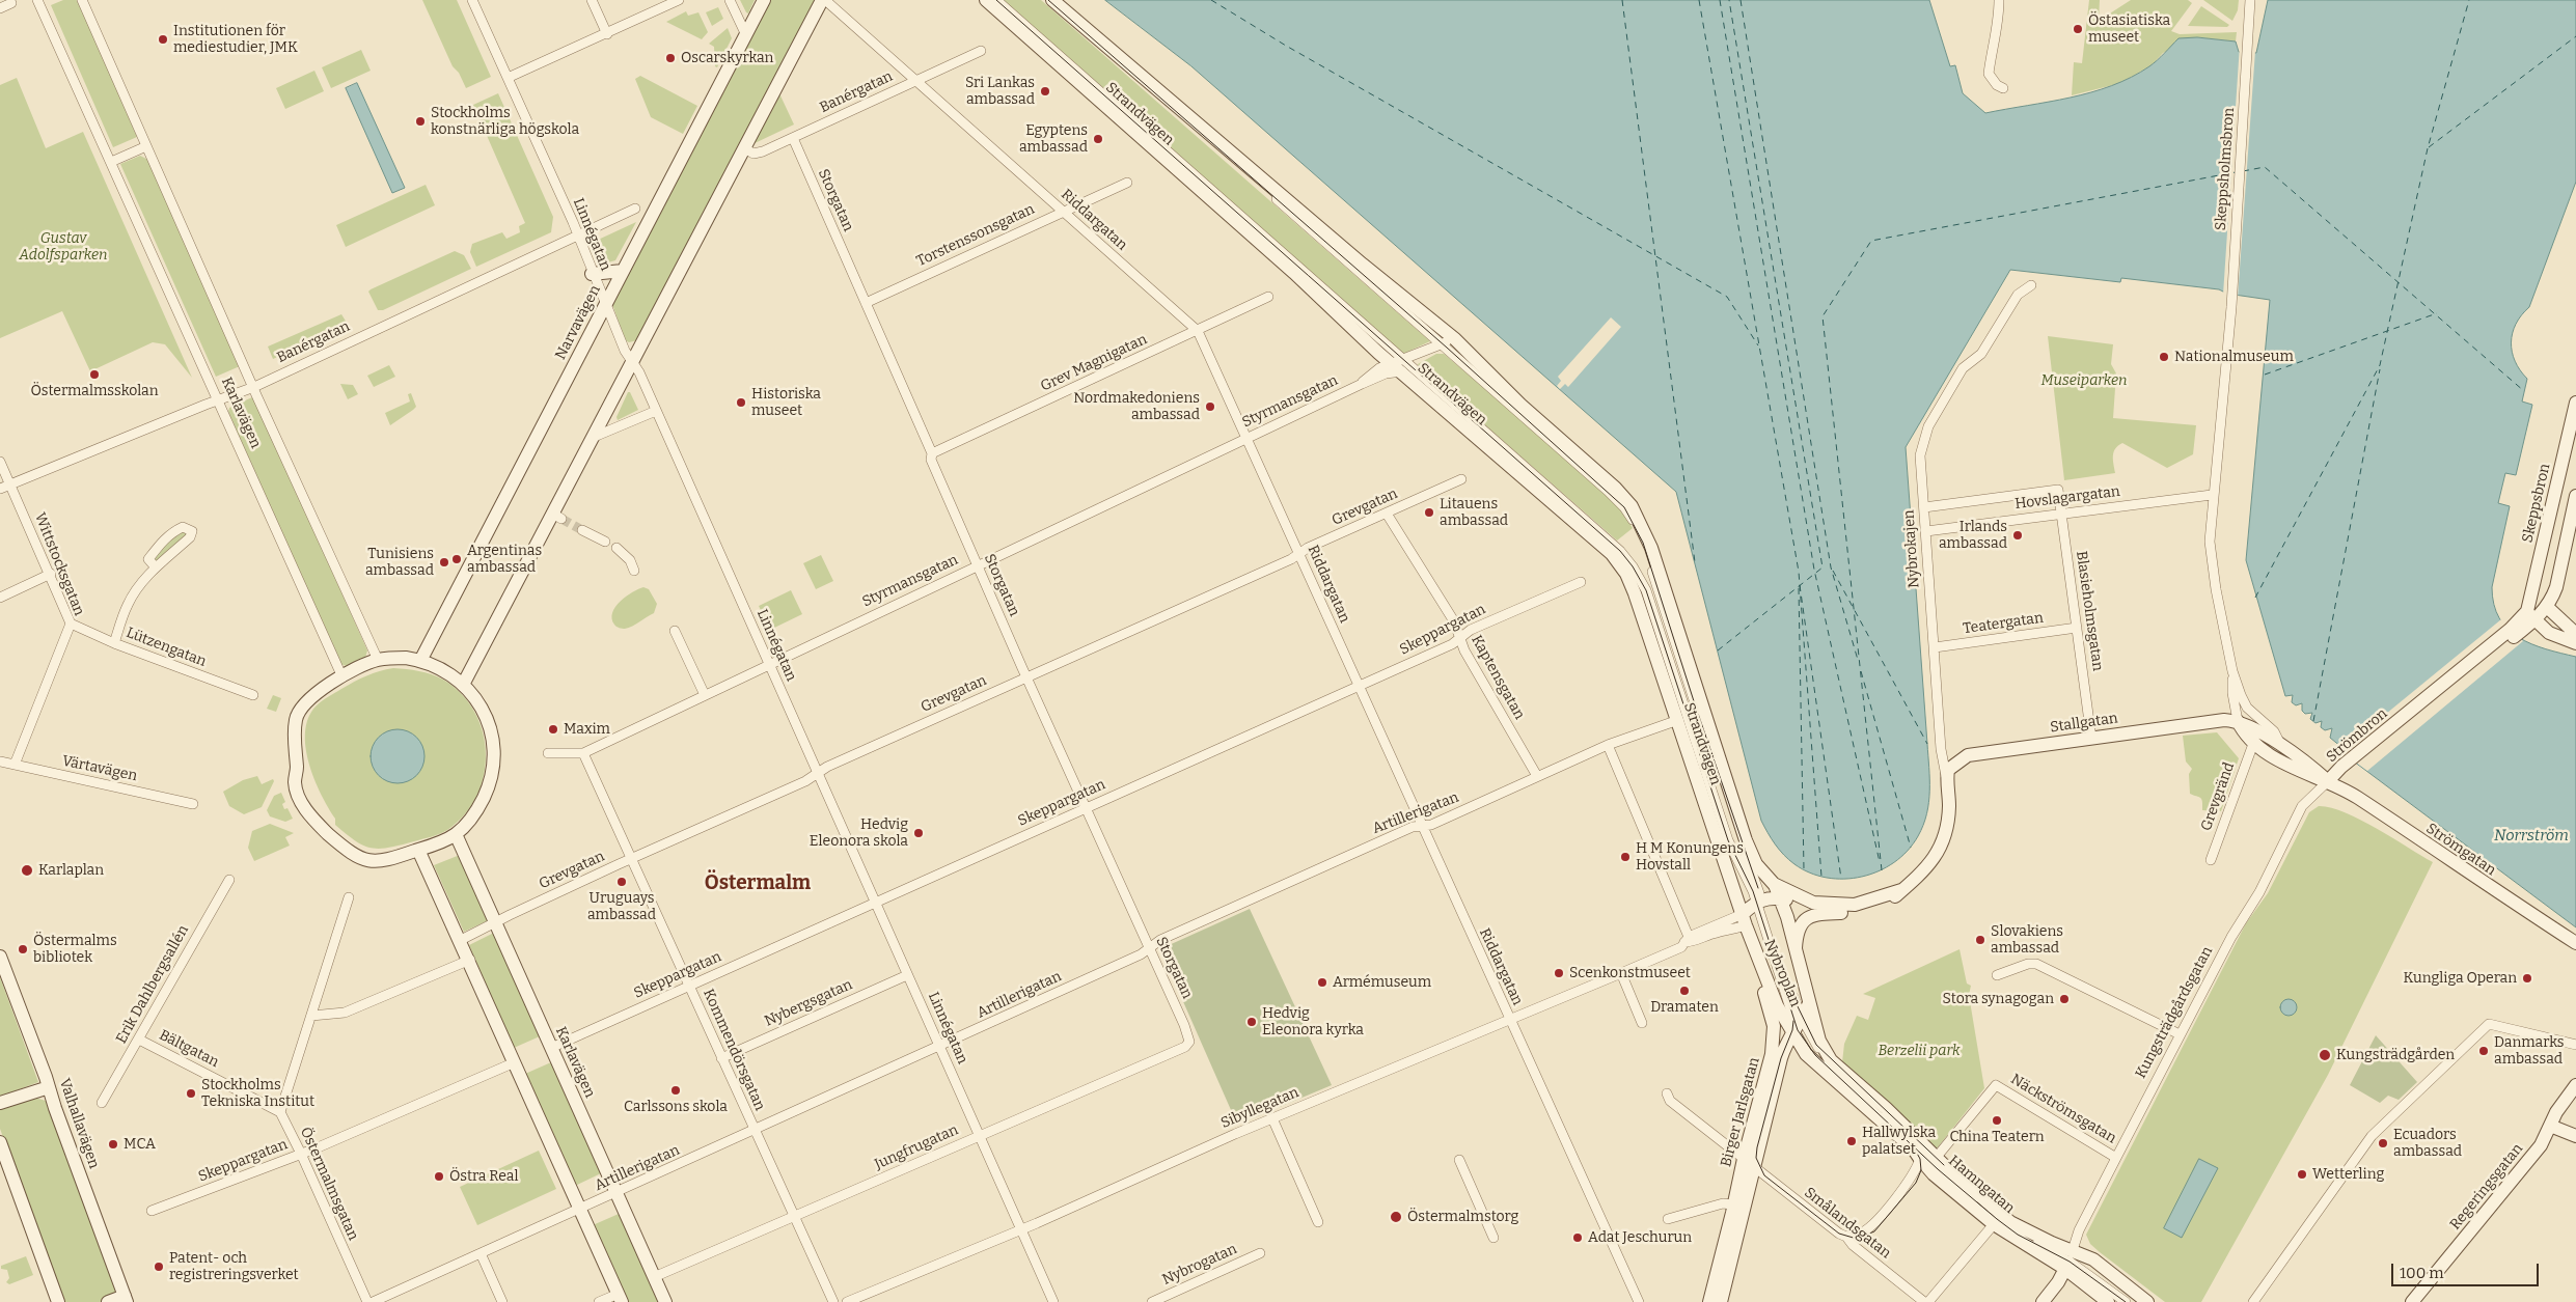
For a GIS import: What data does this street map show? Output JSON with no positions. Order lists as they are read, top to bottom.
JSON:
{
  "streets": {
    "street": [
      "Banérgatan",
      "Strandvägen",
      "Skeppsholmsbron",
      "Storgatan",
      "Riddargatan",
      "Linnégatan",
      "Torstenssonsgatan",
      "Narvavägen",
      "Grev Magnigatan",
      "Styrmansgatan",
      "Karlavägen",
      "Hovslagargatan",
      "Skeppsbron",
      "Grevgatan",
      "Nybrokajen",
      "Wittstocksgatan",
      "Blasieholmsgatan",
      "Teatergatan",
      "Skeppargatan",
      "Lützengatan",
      "Kaptensgatan",
      "Stallgatan",
      "Strömbron",
      "Värtavägen",
      "Grevgränd",
      "Artillerigatan",
      "Strömgatan",
      "Nybroplan",
      "Erik Dahlbergsallén",
      "Nybergsgatan",
      "Kungsträdgårdsgatan",
      "Bältgatan",
      "Kommendörsgatan",
      "Sibyllegatan",
      "Näckströmsgatan",
      "Birger Jarlsgatan",
      "Valhallavägen",
      "Jungfrugatan",
      "Östermalmsgatan",
      "Hamngatan",
      "Regeringsgatan",
      "Smålandsgatan",
      "Nybrogatan"
    ]
  },
  "crossings": [
    ["Banérgatan", "Storgatan"],
    ["Banérgatan", "Riddargatan"],
    ["Banérgatan", "Linnégatan"],
    ["Banérgatan", "Karlavägen"],
    ["Banérgatan", "Wittstocksgatan"],
    ["Strandvägen", "Styrmansgatan"],
    ["Strandvägen", "Artillerigatan"],
    ["Strandvägen", "Nybroplan"],
    ["Strandvägen", "Sibyllegatan"],
    ["Skeppsholmsbron", "Hovslagargatan"],
    ["Storgatan", "Torstenssonsgatan"],
    ["Storgatan", "Grev Magnigatan"],
    ["Storgatan", "Styrmansgatan"],
    ["Storgatan", "Grevgatan"],
    ["Storgatan", "Skeppargatan"],
    ["Storgatan", "Artillerigatan"],
    ["Storgatan", "Jungfrugatan"],
    ["Riddargatan", "Torstenssonsgatan"],
    ["Riddargatan", "Grev Magnigatan"],
    ["Riddargatan", "Styrmansgatan"],
    ["Riddargatan", "Grevgatan"],
    ["Riddargatan", "Skeppargatan"],
    ["Riddargatan", "Artillerigatan"],
    ["Riddargatan", "Sibyllegatan"],
    ["Linnégatan", "Narvavägen"],
    ["Linnégatan", "Styrmansgatan"],
    ["Linnégatan", "Grevgatan"],
    ["Linnégatan", "Skeppargatan"],
    ["Linnégatan", "Artillerigatan"],
    ["Linnégatan", "Nybergsgatan"],
    ["Linnégatan", "Sibyllegatan"],
    ["Linnégatan", "Jungfrugatan"],
    ["Styrmansgatan", "Kommendörsgatan"],
    ["Karlavägen", "Grevgatan"],
    ["Karlavägen", "Skeppargatan"],
    ["Karlavägen", "Artillerigatan"],
    ["Karlavägen", "Jungfrugatan"],
    ["Hovslagargatan", "Nybrokajen"],
    ["Hovslagargatan", "Blasieholmsgatan"],
    ["Skeppsbron", "Strömbron"],
    ["Grevgatan", "Kaptensgatan"],
    ["Grevgatan", "Kommendörsgatan"],
    ["Nybrokajen", "Blasieholmsgatan"],
    ["Nybrokajen", "Teatergatan"],
    ["Nybrokajen", "Stallgatan"],
    ["Nybrokajen", "Nybroplan"],
    ["Wittstocksgatan", "Lützengatan"],
    ["Wittstocksgatan", "Värtavägen"],
    ["Blasieholmsgatan", "Teatergatan"],
    ["Blasieholmsgatan", "Stallgatan"],
    ["Skeppargatan", "Kaptensgatan"],
    ["Skeppargatan", "Kommendörsgatan"],
    ["Skeppargatan", "Östermalmsgatan"],
    ["Kaptensgatan", "Artillerigatan"],
    ["Strömbron", "Strömgatan"],
    ["Strömbron", "Kungsträdgårdsgatan"],
    ["Artillerigatan", "Kommendörsgatan"],
    ["Strömgatan", "Kungsträdgårdsgatan"],
    ["Nybroplan", "Sibyllegatan"],
    ["Nybroplan", "Birger Jarlsgatan"],
    ["Nybroplan", "Hamngatan"],
    ["Erik Dahlbergsallén", "Bältgatan"],
    ["Nybergsgatan", "Kommendörsgatan"],
    ["Kungsträdgårdsgatan", "Näckströmsgatan"],
    ["Kungsträdgårdsgatan", "Hamngatan"],
    ["Bältgatan", "Östermalmsgatan"],
    ["Kommendörsgatan", "Jungfrugatan"],
    ["Näckströmsgatan", "Hamngatan"],
    ["Birger Jarlsgatan", "Hamngatan"],
    ["Birger Jarlsgatan", "Smålandsgatan"]
  ],
  "districts": ["Östermalm"],
  "water": ["Norrström"],
  "parks": ["Gustav Adolfsparken", "Museiparken", "Berzelii park"],
  "places": [
    "Östasiatiska museet",
    "Institutionen för mediestudier, JMK",
    "Oscarskyrkan",
    "Sri Lankas ambassad",
    "Stockholms konstnärliga högskola",
    "Egyptens ambassad",
    "Nationalmuseum",
    "Östermalmsskolan",
    "Historiska museet",
    "Nordmakedoniens ambassad",
    "Litauens ambassad",
    "Irlands ambassad",
    "Argentinas ambassad",
    "Tunisiens ambassad",
    "Maxim",
    "Hedvig Eleonora skola",
    "H M Konungens Hovstall",
    "Karlaplan",
    "Uruguays ambassad",
    "Slovakiens ambassad",
    "Östermalms bibliotek",
    "Scenkonstmuseet",
    "Kungliga Operan",
    "Armémuseum",
    "Dramaten",
    "Stora synagogan",
    "Hedvig Eleonora kyrka",
    "Danmarks ambassad",
    "Kungsträdgården",
    "Carlssons skola",
    "Stockholms Tekniska Institut",
    "China Teatern",
    "Hallwylska palatset",
    "Ecuadors ambassad",
    "MCA",
    "Wetterling",
    "Östra Real",
    "Östermalmstorg",
    "Adat Jeschurun",
    "Patent- och registreringsverket"
  ],
  "scale_bar": "100 m"
}
